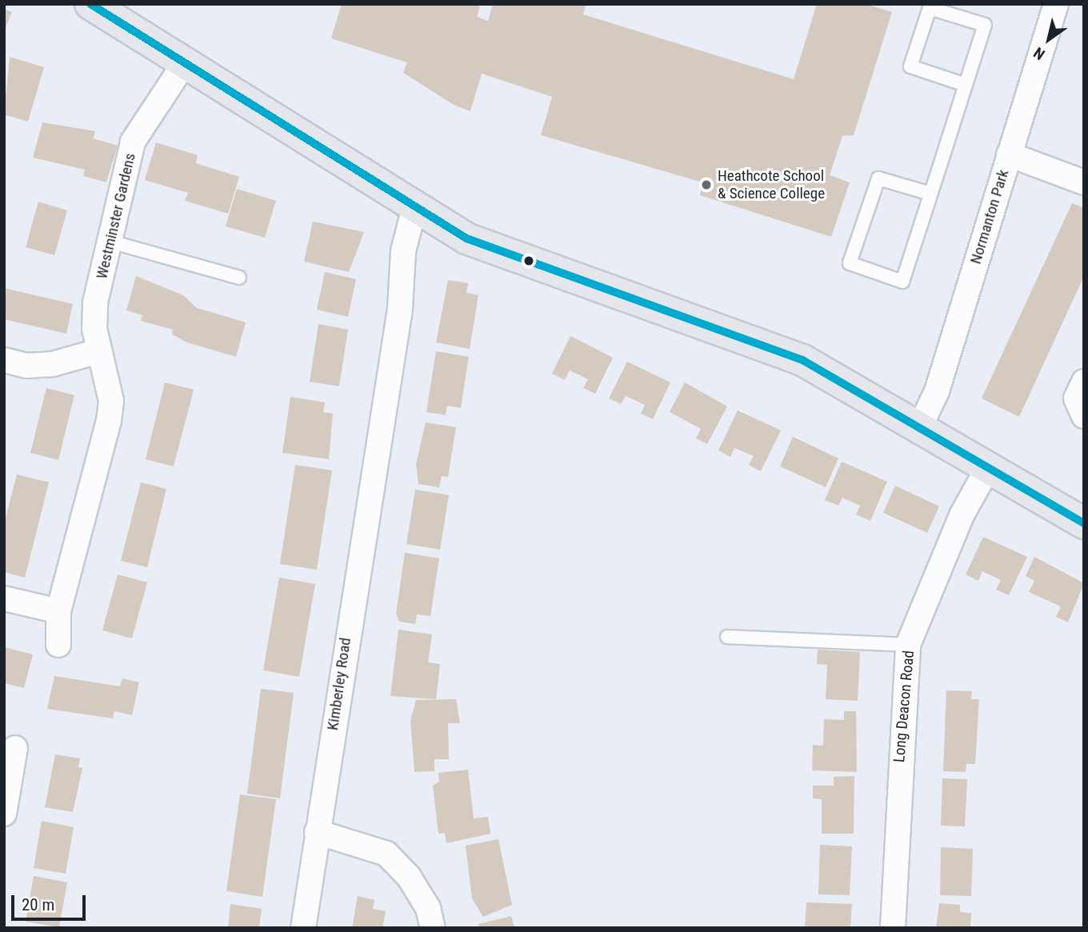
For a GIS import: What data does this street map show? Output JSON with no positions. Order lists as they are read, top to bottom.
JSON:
{
  "streets": {
    "street": [
      "Westminster Gardens",
      "Normanton Park",
      "Kimberley Road",
      "Long Deacon Road"
    ]
  },
  "places": ["Heathcote School & Science College"],
  "scale_bar": "20 m",
  "north": "bottom left"
}
